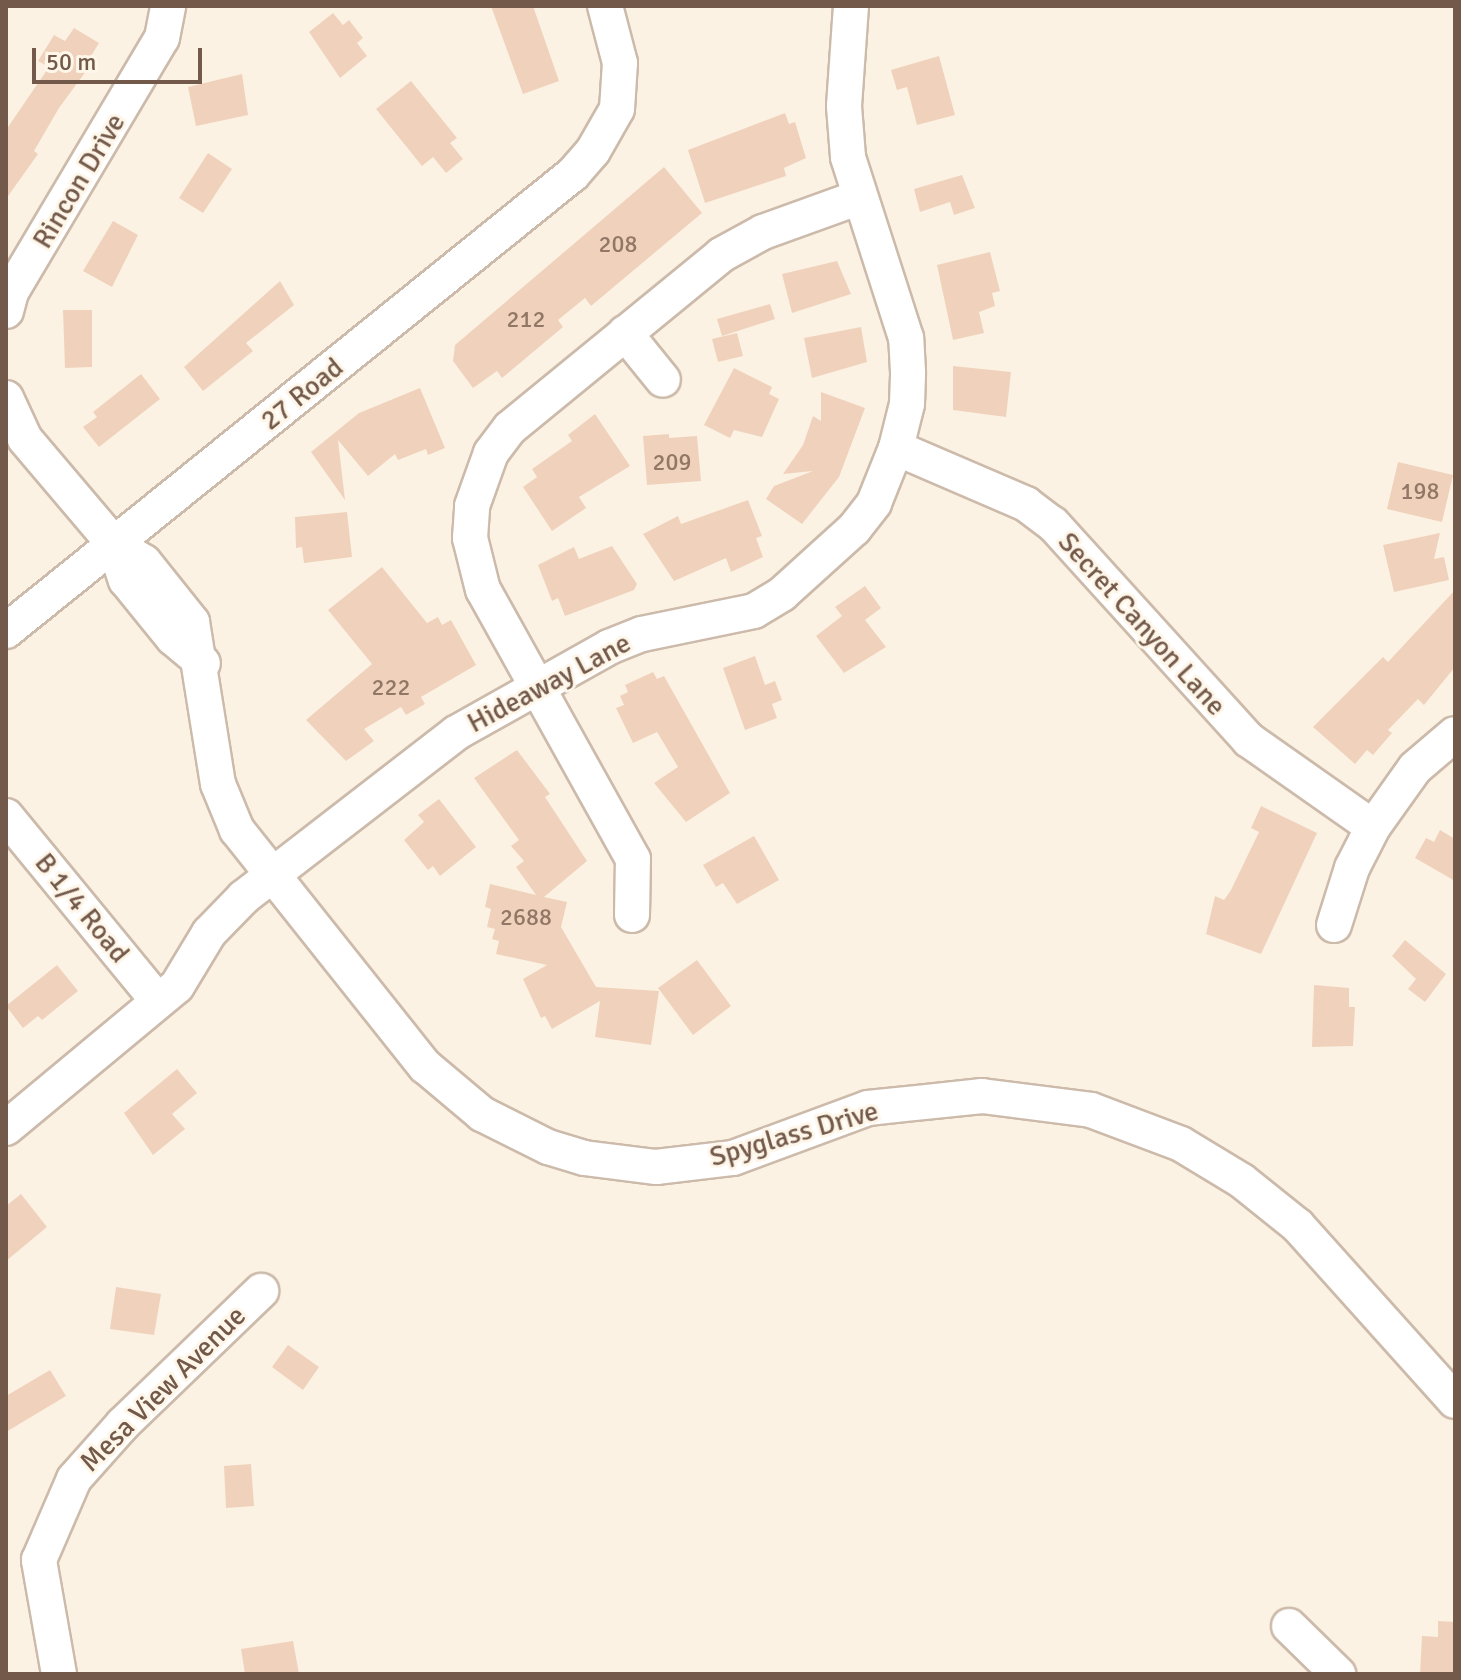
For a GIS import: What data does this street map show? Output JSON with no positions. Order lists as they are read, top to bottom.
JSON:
{
  "streets": {
    "street": [
      "Rincon Drive",
      "27 Road",
      "Secret Canyon Lane",
      "Hideaway Lane",
      "B 1/4 Road",
      "Spyglass Drive",
      "Mesa View Avenue"
    ]
  },
  "crossings": [
    ["27 Road", "Spyglass Drive"],
    ["Secret Canyon Lane", "Hideaway Lane"],
    ["Hideaway Lane", "B 1/4 Road"],
    ["Hideaway Lane", "Spyglass Drive"]
  ],
  "house_numbers": [
    "208",
    "212",
    "209",
    "198",
    "222",
    "2688"
  ],
  "scale_bar": "50 m"
}
